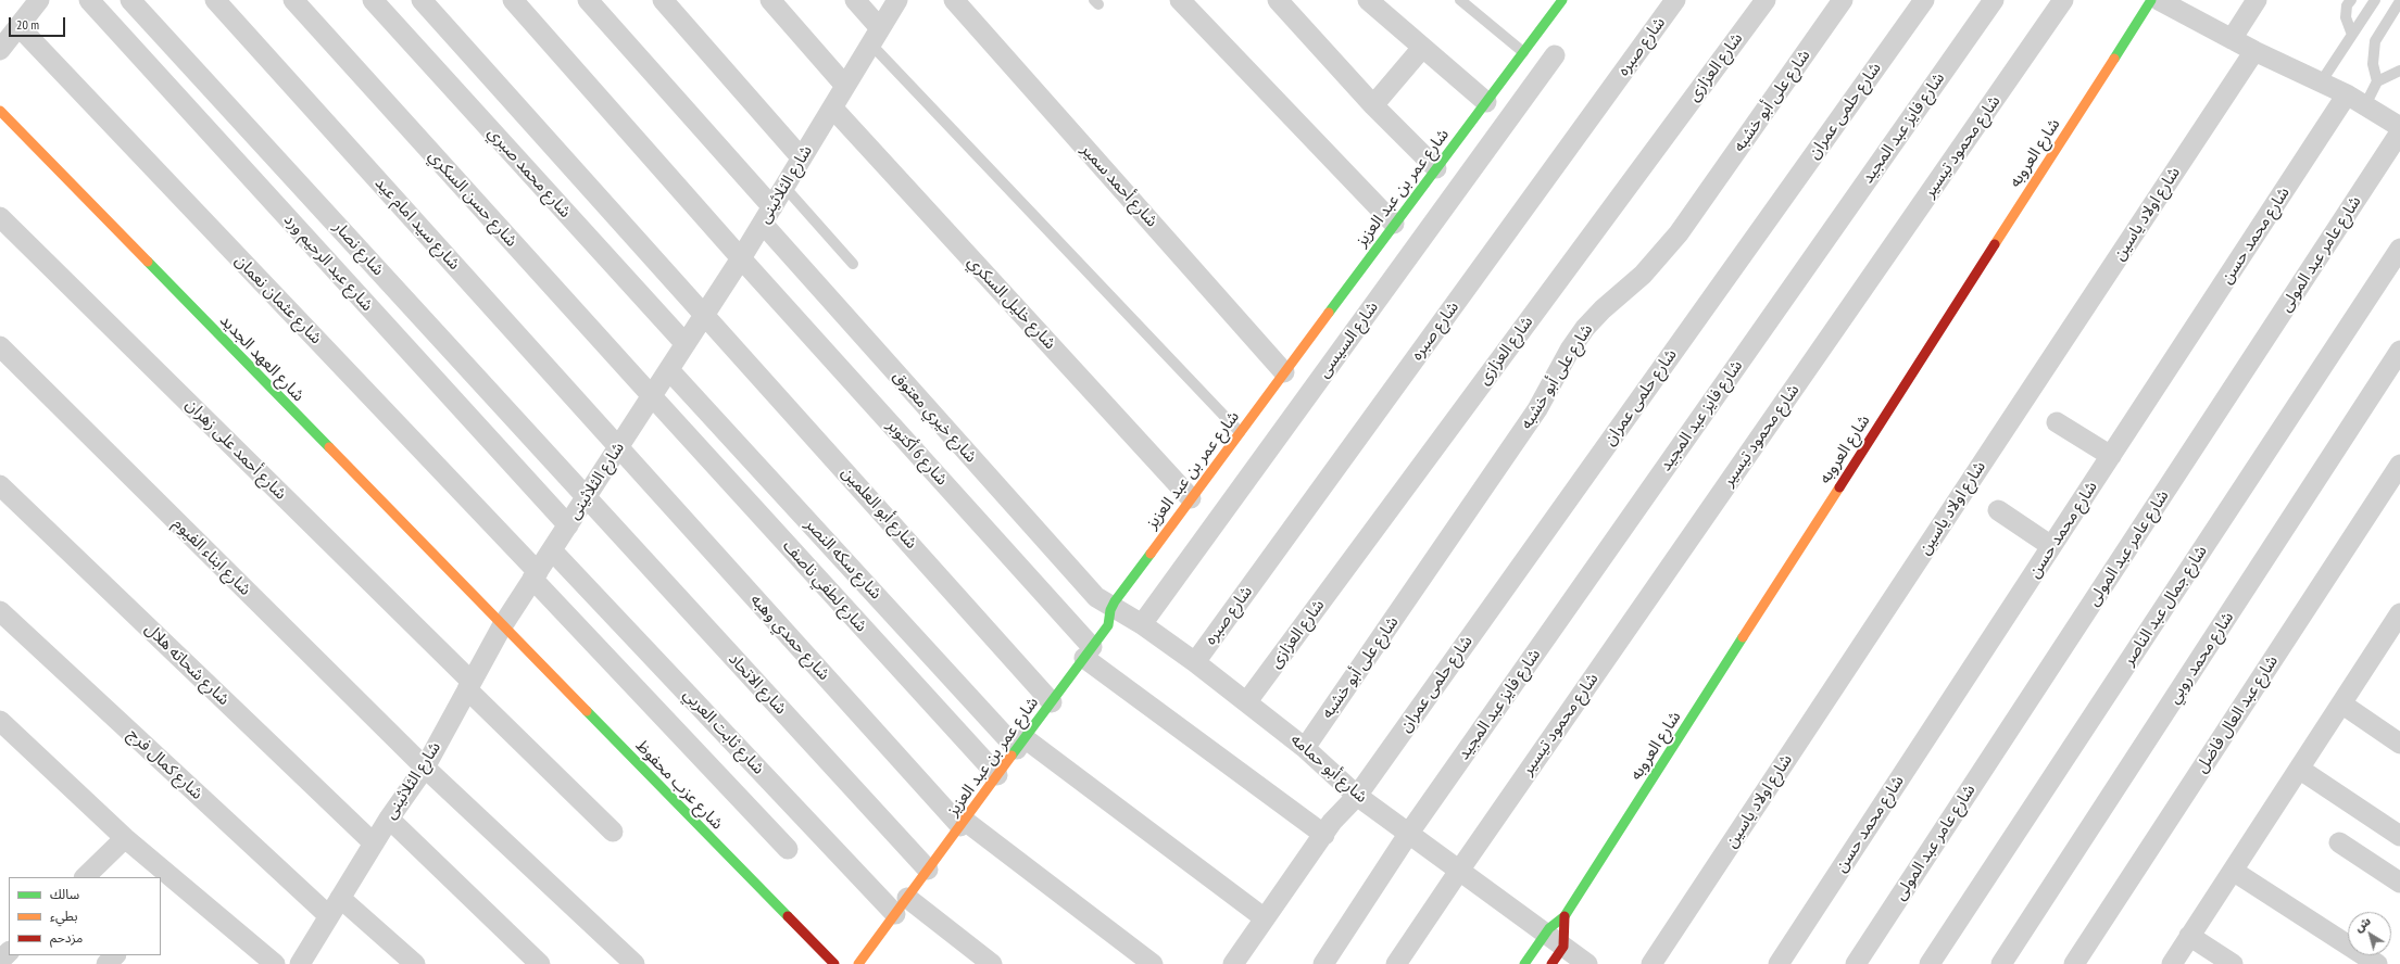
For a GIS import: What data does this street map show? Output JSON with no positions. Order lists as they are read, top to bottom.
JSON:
{
  "streets": {
    "street": [
      "شارع صبره",
      "شارع العزازى",
      "شارع على أبو خشبه",
      "شارع حلمى عمران",
      "شارع فايز عبد المجيد",
      "شارع محمود تيسير",
      "شارع العروبه",
      "شارع محمد صبري",
      "شارع الثلاثينى",
      "شارع أحمد سمير",
      "شارع عمر بن عبد العزيز",
      "شارع حسن السكري",
      "شارع اولاد ياسين",
      "شارع سيد امام عيد",
      "شارع محمد حسن",
      "شارع نصار",
      "شارع عامر عبد المولى",
      "شارع عبد الرحيم ورد",
      "شارع عثمان نعمان",
      "شارع خليل السكري",
      "شارع السيسى",
      "شارع العهد الجديد",
      "شارع خيري معتوق",
      "شارع أحمد على زهران",
      "شارع 6 أكتوبر",
      "شارع أبو العلمين",
      "شارع ابناء الفيوم",
      "شارع سكه النصر",
      "شارع لطفي ناصف",
      "شارع جمال عبد الناصر",
      "شارع حمدي وهبه",
      "شارع محمد روبي",
      "شارع شحاته هلال",
      "شارع الاتحاد",
      "شارع عبد العال فاضل",
      "شارع ثابت العربي",
      "شارع كمال فرج",
      "شارع أبو حمامه",
      "شارع عزب محفوظ"
    ]
  },
  "crossings": [
    ["شارع صبره", "شارع أبو حمامه"],
    ["شارع العزازى", "شارع أبو حمامه"],
    ["شارع على أبو خشبه", "شارع أبو حمامه"],
    ["شارع حلمى عمران", "شارع 6 أكتوبر"],
    ["شارع حلمى عمران", "شارع سكه النصر"],
    ["شارع حلمى عمران", "شارع أبو حمامه"],
    ["شارع فايز عبد المجيد", "شارع أبو حمامه"],
    ["شارع محمود تيسير", "شارع أبو حمامه"],
    ["شارع العروبه", "شارع أبو حمامه"],
    ["شارع محمد صبري", "شارع الثلاثينى"],
    ["شارع الثلاثينى", "شارع حسن السكري"],
    ["شارع الثلاثينى", "شارع سيد امام عيد"],
    ["شارع الثلاثينى", "شارع نصار"],
    ["شارع الثلاثينى", "شارع عبد الرحيم ورد"],
    ["شارع الثلاثينى", "شارع عثمان نعمان"],
    ["شارع الثلاثينى", "شارع خليل السكري"],
    ["شارع الثلاثينى", "شارع العهد الجديد"],
    ["شارع الثلاثينى", "شارع خيري معتوق"],
    ["شارع الثلاثينى", "شارع أحمد على زهران"],
    ["شارع الثلاثينى", "شارع 6 أكتوبر"],
    ["شارع الثلاثينى", "شارع أبو العلمين"],
    ["شارع الثلاثينى", "شارع ابناء الفيوم"],
    ["شارع الثلاثينى", "شارع سكه النصر"],
    ["شارع الثلاثينى", "شارع لطفي ناصف"],
    ["شارع الثلاثينى", "شارع حمدي وهبه"],
    ["شارع الثلاثينى", "شارع شحاته هلال"],
    ["شارع الثلاثينى", "شارع الاتحاد"],
    ["شارع الثلاثينى", "شارع ثابت العربي"],
    ["شارع الثلاثينى", "شارع كمال فرج"],
    ["شارع الثلاثينى", "شارع عزب محفوظ"],
    ["شارع أحمد سمير", "شارع عمر بن عبد العزيز"],
    ["شارع عمر بن عبد العزيز", "شارع خليل السكري"],
    ["شارع عمر بن عبد العزيز", "شارع خيري معتوق"],
    ["شارع عمر بن عبد العزيز", "شارع 6 أكتوبر"],
    ["شارع عمر بن عبد العزيز", "شارع أبو العلمين"],
    ["شارع عمر بن عبد العزيز", "شارع سكه النصر"],
    ["شارع عمر بن عبد العزيز", "شارع لطفي ناصف"],
    ["شارع عمر بن عبد العزيز", "شارع حمدي وهبه"],
    ["شارع عمر بن عبد العزيز", "شارع الاتحاد"],
    ["شارع عمر بن عبد العزيز", "شارع ثابت العربي"],
    ["شارع عمر بن عبد العزيز", "شارع أبو حمامه"],
    ["شارع حسن السكري", "شارع لطفي ناصف"],
    ["شارع سيد امام عيد", "شارع حمدي وهبه"],
    ["شارع نصار", "شارع الاتحاد"],
    ["شارع السيسى", "شارع أبو حمامه"],
    ["شارع العهد الجديد", "شارع عزب محفوظ"],
    ["شارع خيري معتوق", "شارع أبو حمامه"]
  ],
  "legend": ["سالك", "بطيء", "مزدحم"],
  "scale_bar": "20 m",
  "north": "top left"
}
